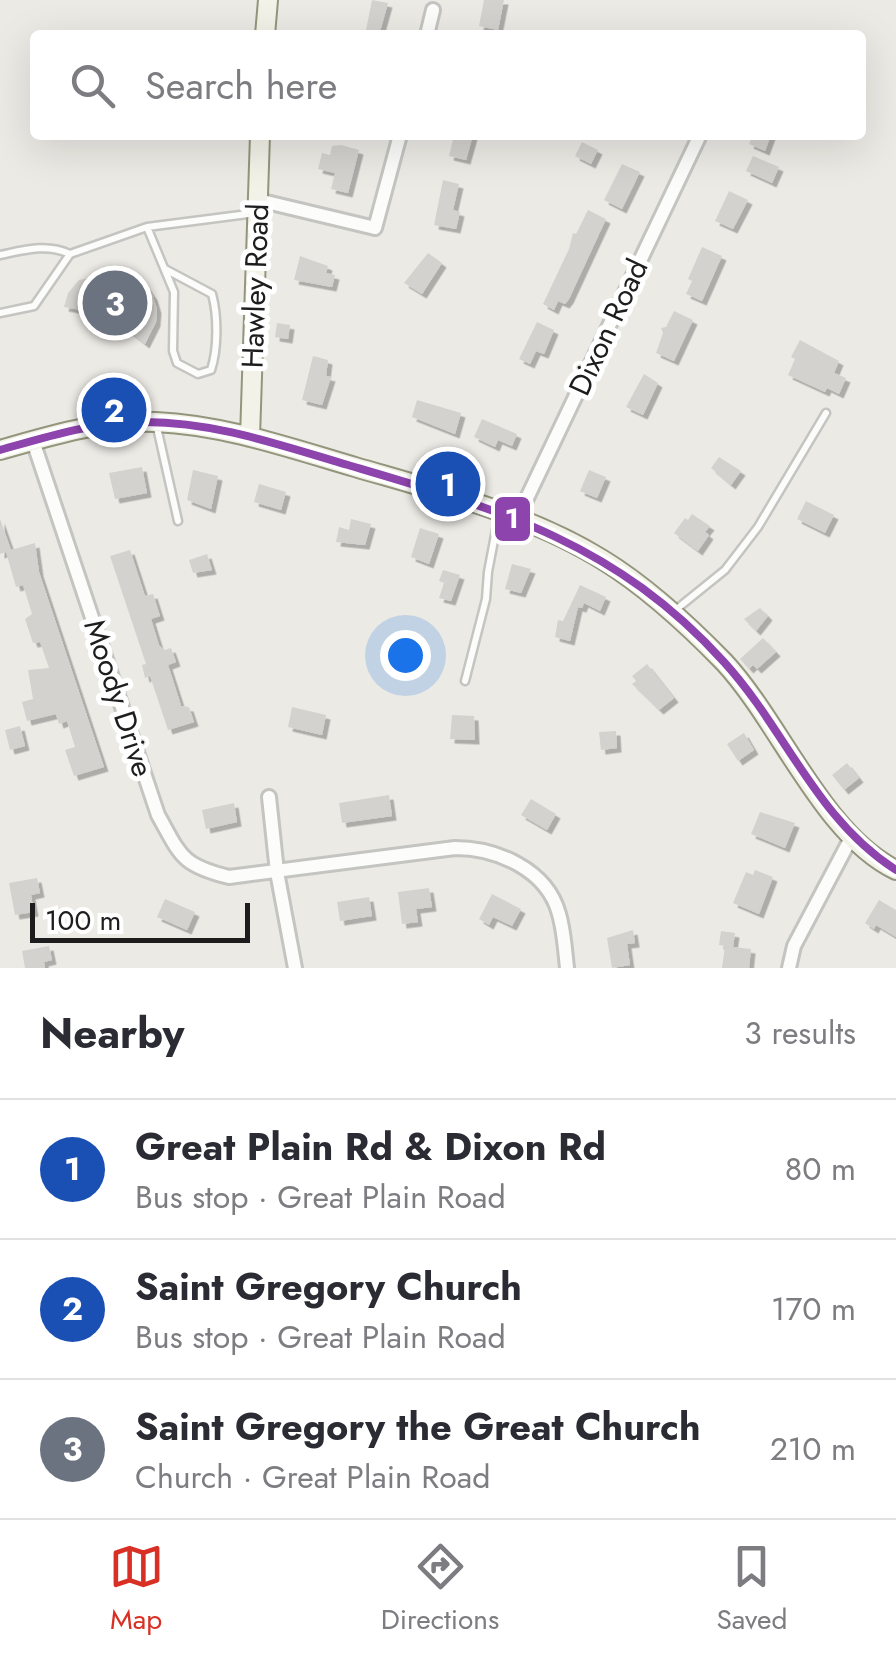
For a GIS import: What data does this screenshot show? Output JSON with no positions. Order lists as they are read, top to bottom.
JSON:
{
  "streets": {
    "street": ["Hawley Road", "Dixon Road", "Moody Drive"]
  },
  "lines": ["transit line 1"],
  "scale_bar": "100 m",
  "page": {
    "search": "Search here",
    "pins": ["3", "2", "1"],
    "scale": "100 m",
    "heading": ["Nearby", "3 results"],
    "list": [
      {
        "mark": "1",
        "name": "Great Plain Rd & Dixon Rd",
        "note": "Bus stop · Great Plain Road",
        "value": "80 m"
      },
      {
        "mark": "2",
        "name": "Saint Gregory Church",
        "note": "Bus stop · Great Plain Road",
        "value": "170 m"
      },
      {
        "mark": "3",
        "name": "Saint Gregory the Great Church",
        "note": "Church · Great Plain Road",
        "value": "210 m"
      }
    ],
    "nav": ["Map", "Directions", "Saved"]
  }
}
